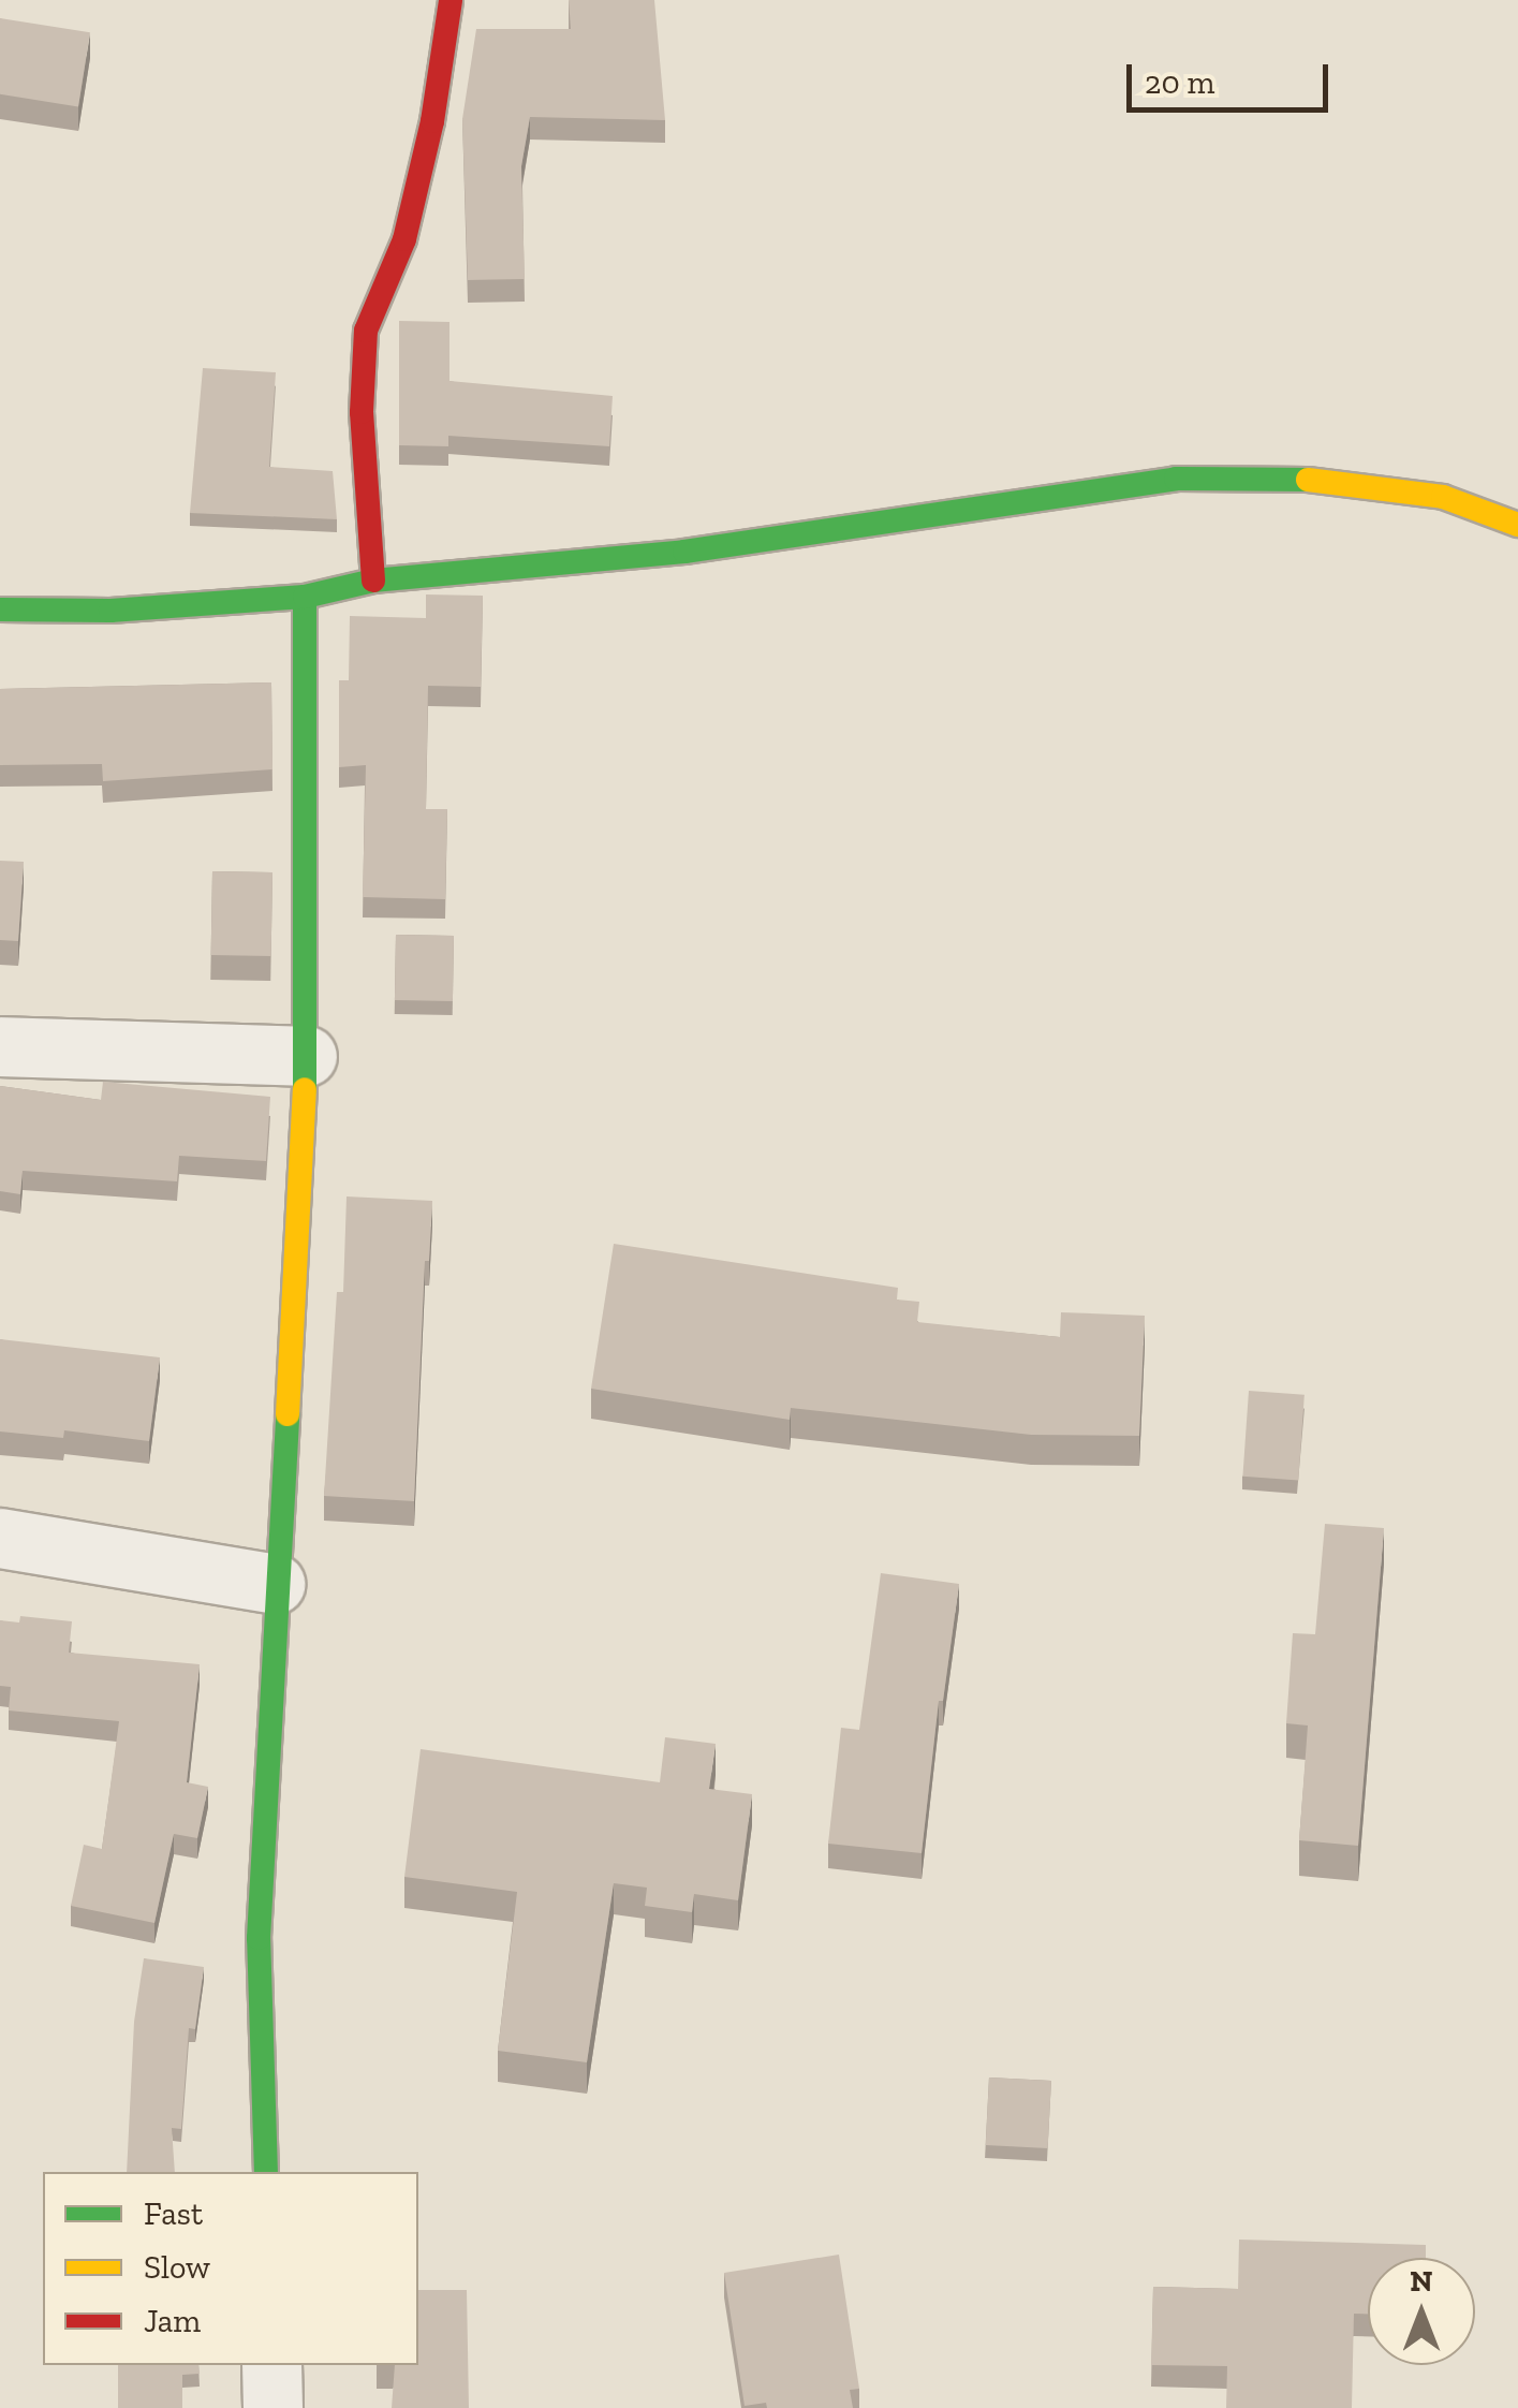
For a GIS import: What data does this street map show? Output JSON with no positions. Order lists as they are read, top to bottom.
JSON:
{
  "legend": ["Fast", "Slow", "Jam"],
  "scale_bar": "20 m",
  "north": "top"
}
